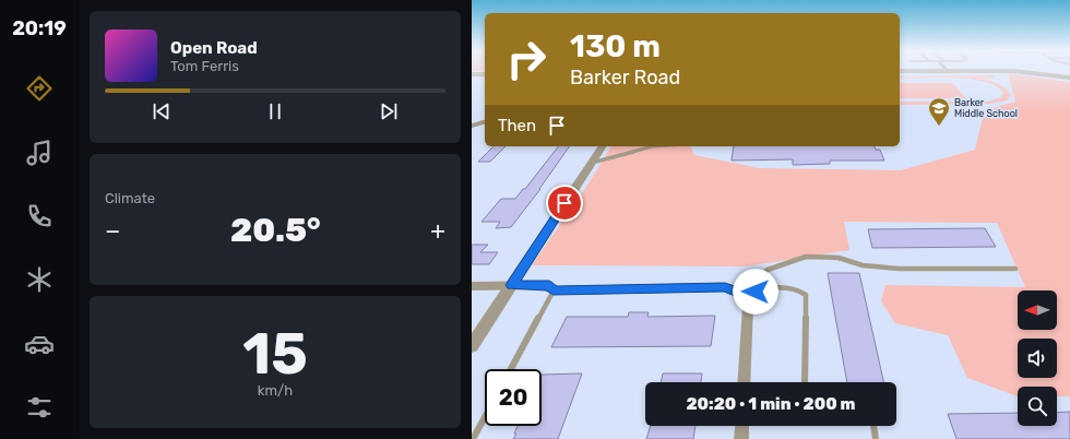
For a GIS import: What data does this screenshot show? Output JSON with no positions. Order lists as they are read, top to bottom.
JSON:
{
  "places": {
    "school or university": ["Barker Middle School"]
  },
  "north": "left",
  "page": {
    "tabs": "20:19",
    "turn": ["130 m", "Barker Road"],
    "song": ["Open Road", "Tom Ferris"],
    "then": "Then",
    "tile": [
      "Climate",
      ["15", "km/h"]
    ],
    "heat": ["−", "20.5°", "+"],
    "limit": "20",
    "trip": "20:20 · 1 min · 200 m"
  }
}
